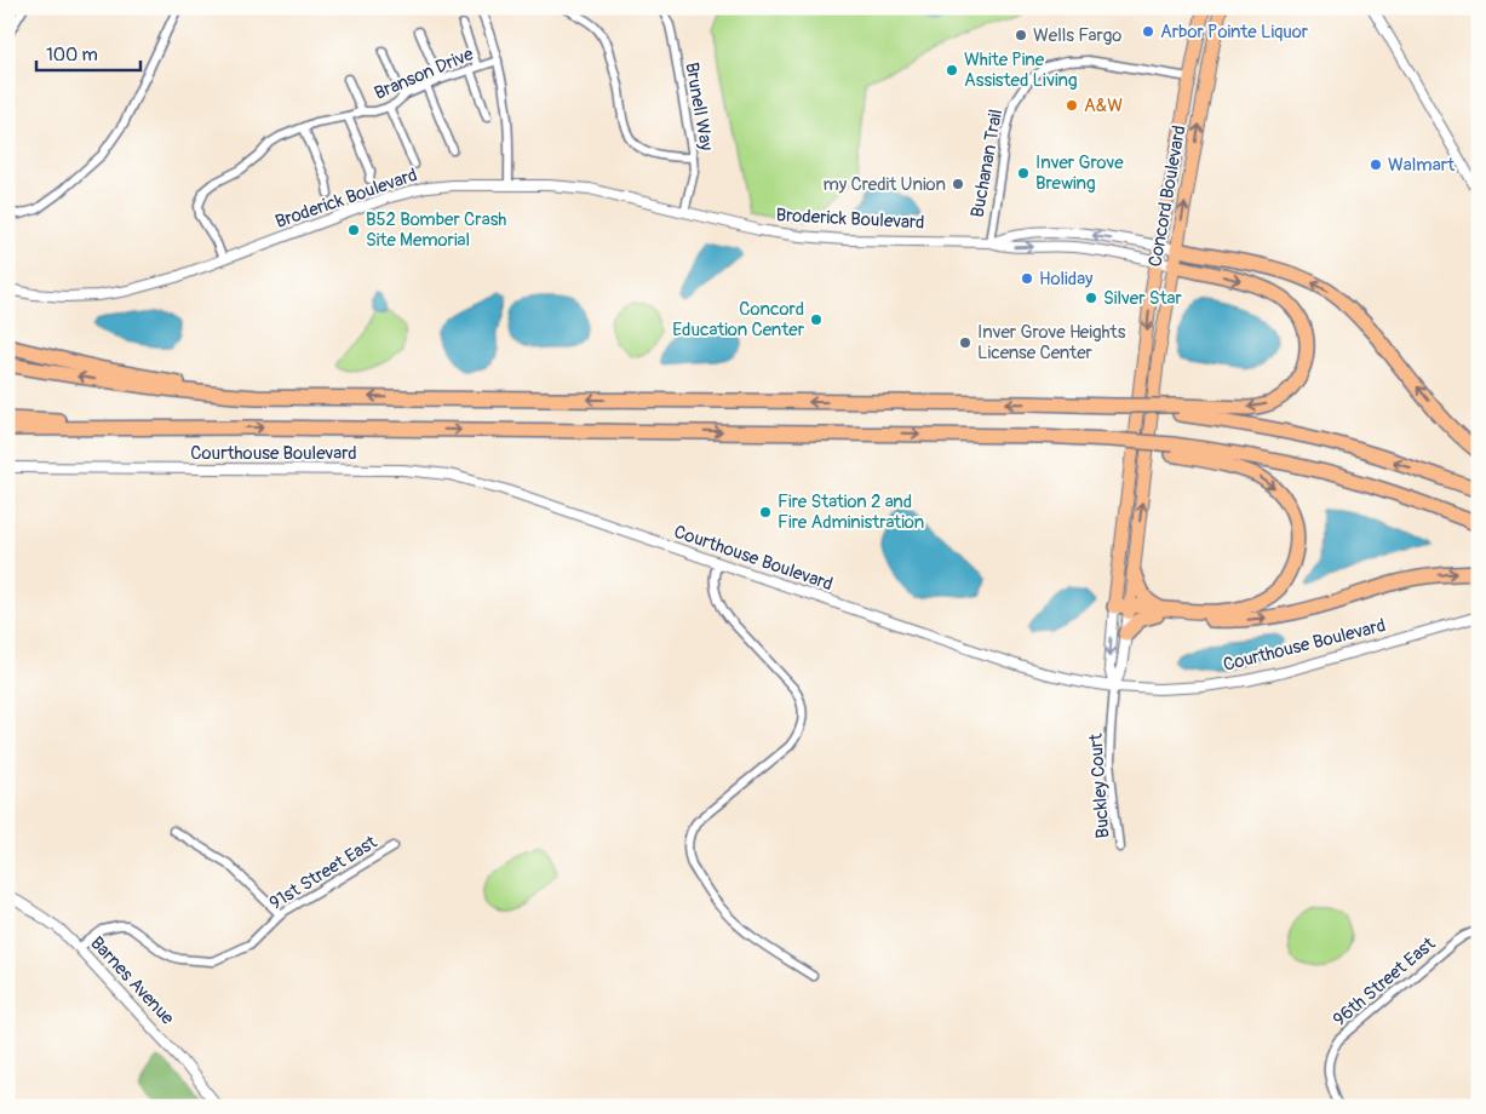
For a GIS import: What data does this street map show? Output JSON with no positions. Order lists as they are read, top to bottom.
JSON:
{
  "streets": {
    "main road": ["Concord Boulevard"],
    "street": [
      "Branson Drive",
      "Brunell Way",
      "Buchanan Trail",
      "Broderick Boulevard",
      "Courthouse Boulevard",
      "Buckley Court",
      "91st Street East",
      "Barnes Avenue",
      "96th Street East"
    ]
  },
  "crossings": [
    ["Branson Drive", "Broderick Boulevard"],
    ["Brunell Way", "Broderick Boulevard"],
    ["Buchanan Trail", "Concord Boulevard"],
    ["Buchanan Trail", "Broderick Boulevard"],
    ["Concord Boulevard", "Broderick Boulevard"],
    ["Courthouse Boulevard", "Buckley Court"],
    ["91st Street East", "Barnes Avenue"]
  ],
  "places": [
    "Arbor Pointe Liquor",
    "Wells Fargo",
    "White Pine Assisted Living",
    "A&W",
    "Walmart",
    "Inver Grove Brewing",
    "my Credit Union",
    "B52 Bomber Crash Site Memorial",
    "Holiday",
    "Silver Star",
    "Concord Education Center",
    "Inver Grove Heights License Center",
    "Fire Station 2 and Fire Administration"
  ],
  "scale_bar": "100 m"
}
